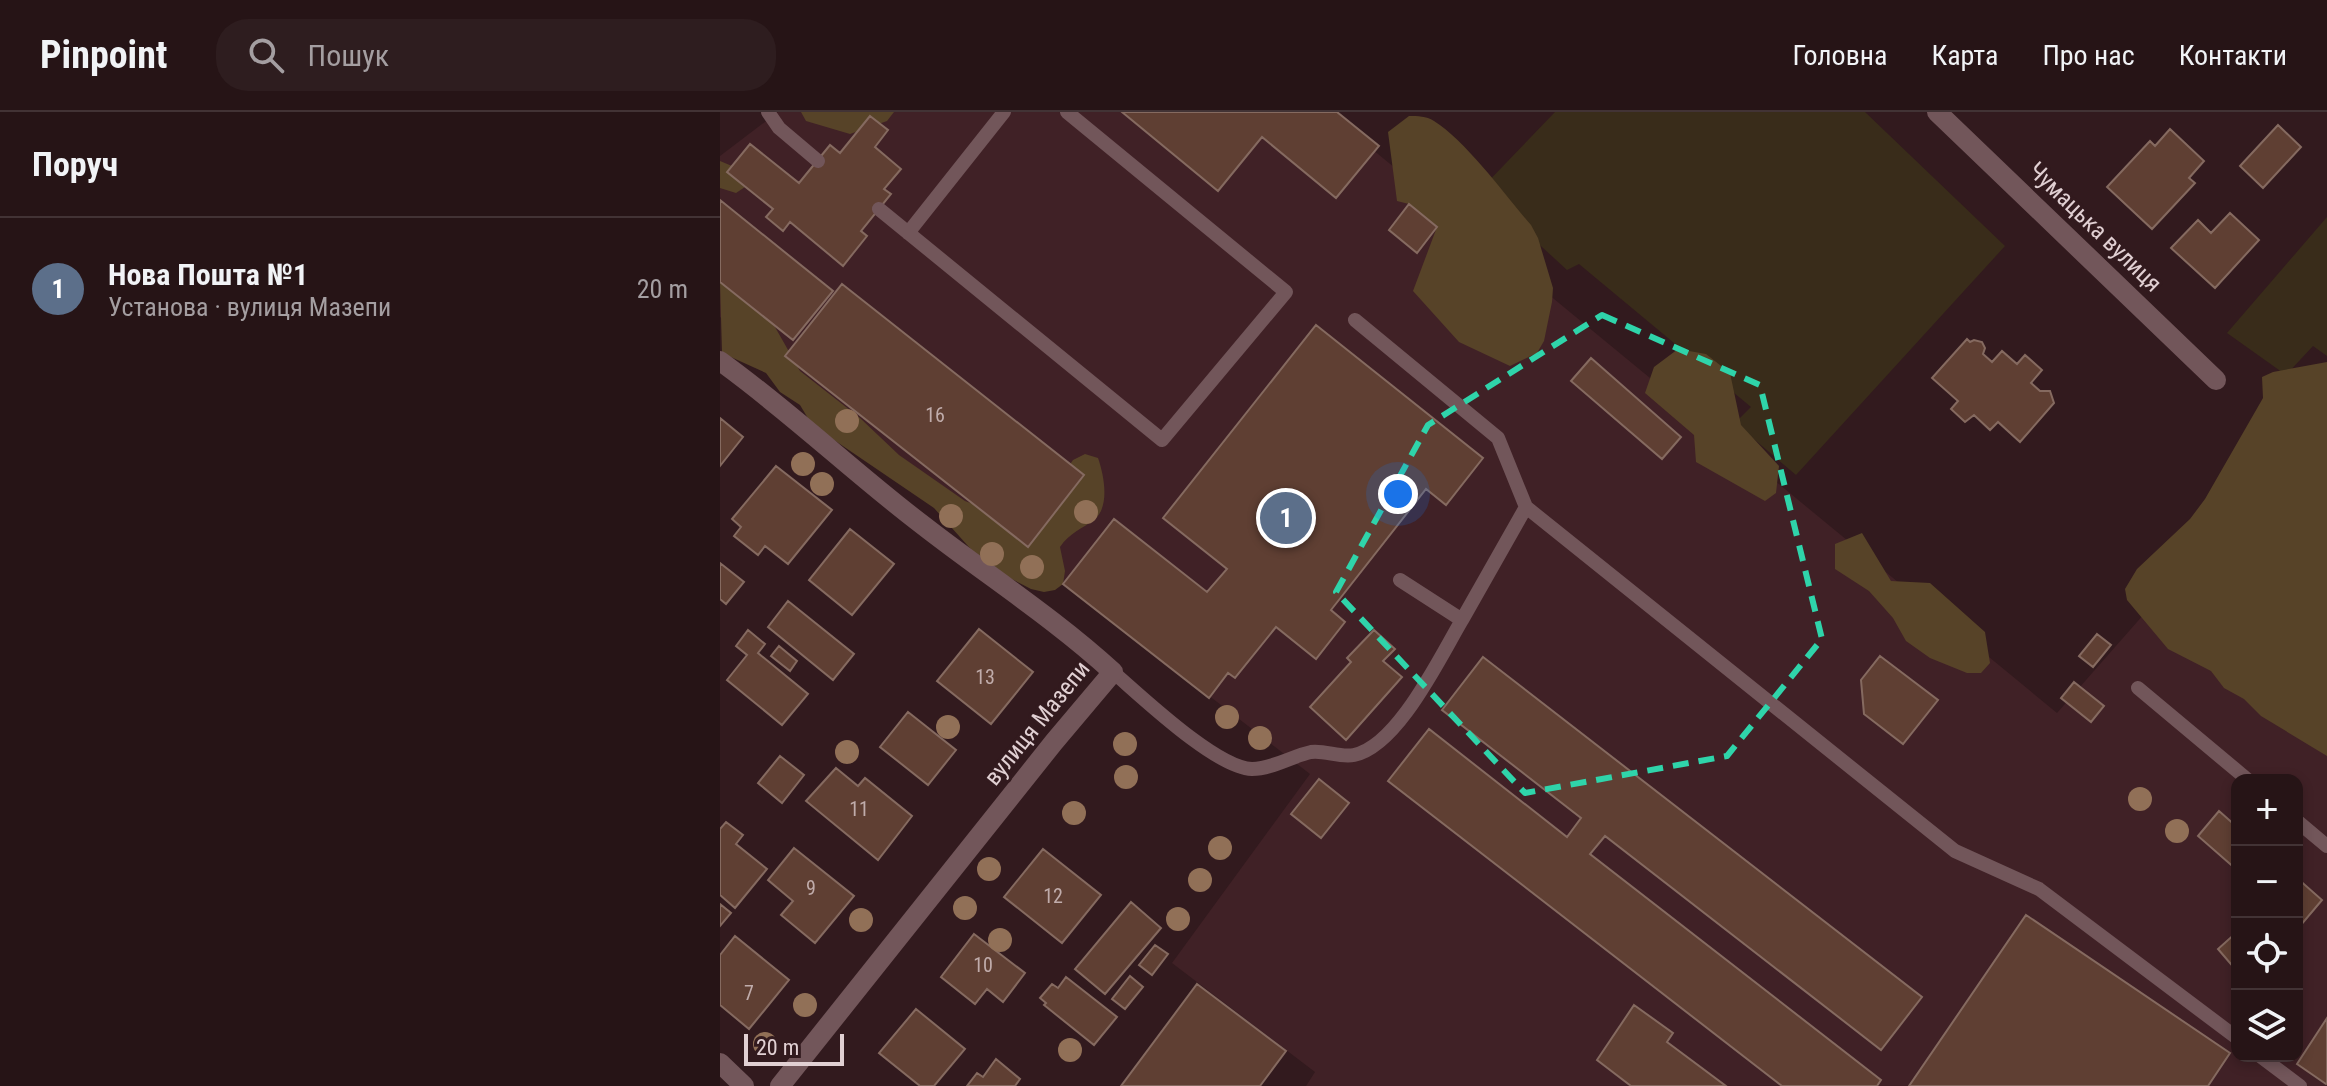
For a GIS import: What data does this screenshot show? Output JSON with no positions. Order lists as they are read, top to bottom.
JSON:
{
  "streets": {
    "street": ["Чумацька вулиця", "вулиця Мазепи"]
  },
  "house_numbers": [
    "16",
    "13",
    "11",
    "9",
    "12",
    "10",
    "7"
  ],
  "scale_bar": "20 m",
  "page": {
    "header": "Pinpoint",
    "search": "Пошук",
    "nav": [
      "Головна",
      "Карта",
      "Про нас",
      "Контакти"
    ],
    "heading": "Поруч",
    "list": [
      {
        "mark": "1",
        "name": "Нова Пошта №1",
        "note": "Установа · вулиця Мазепи",
        "value": "20 m"
      }
    ],
    "pins": "1",
    "map_buttons": ["+", "−"],
    "scale": "20 m"
  }
}
